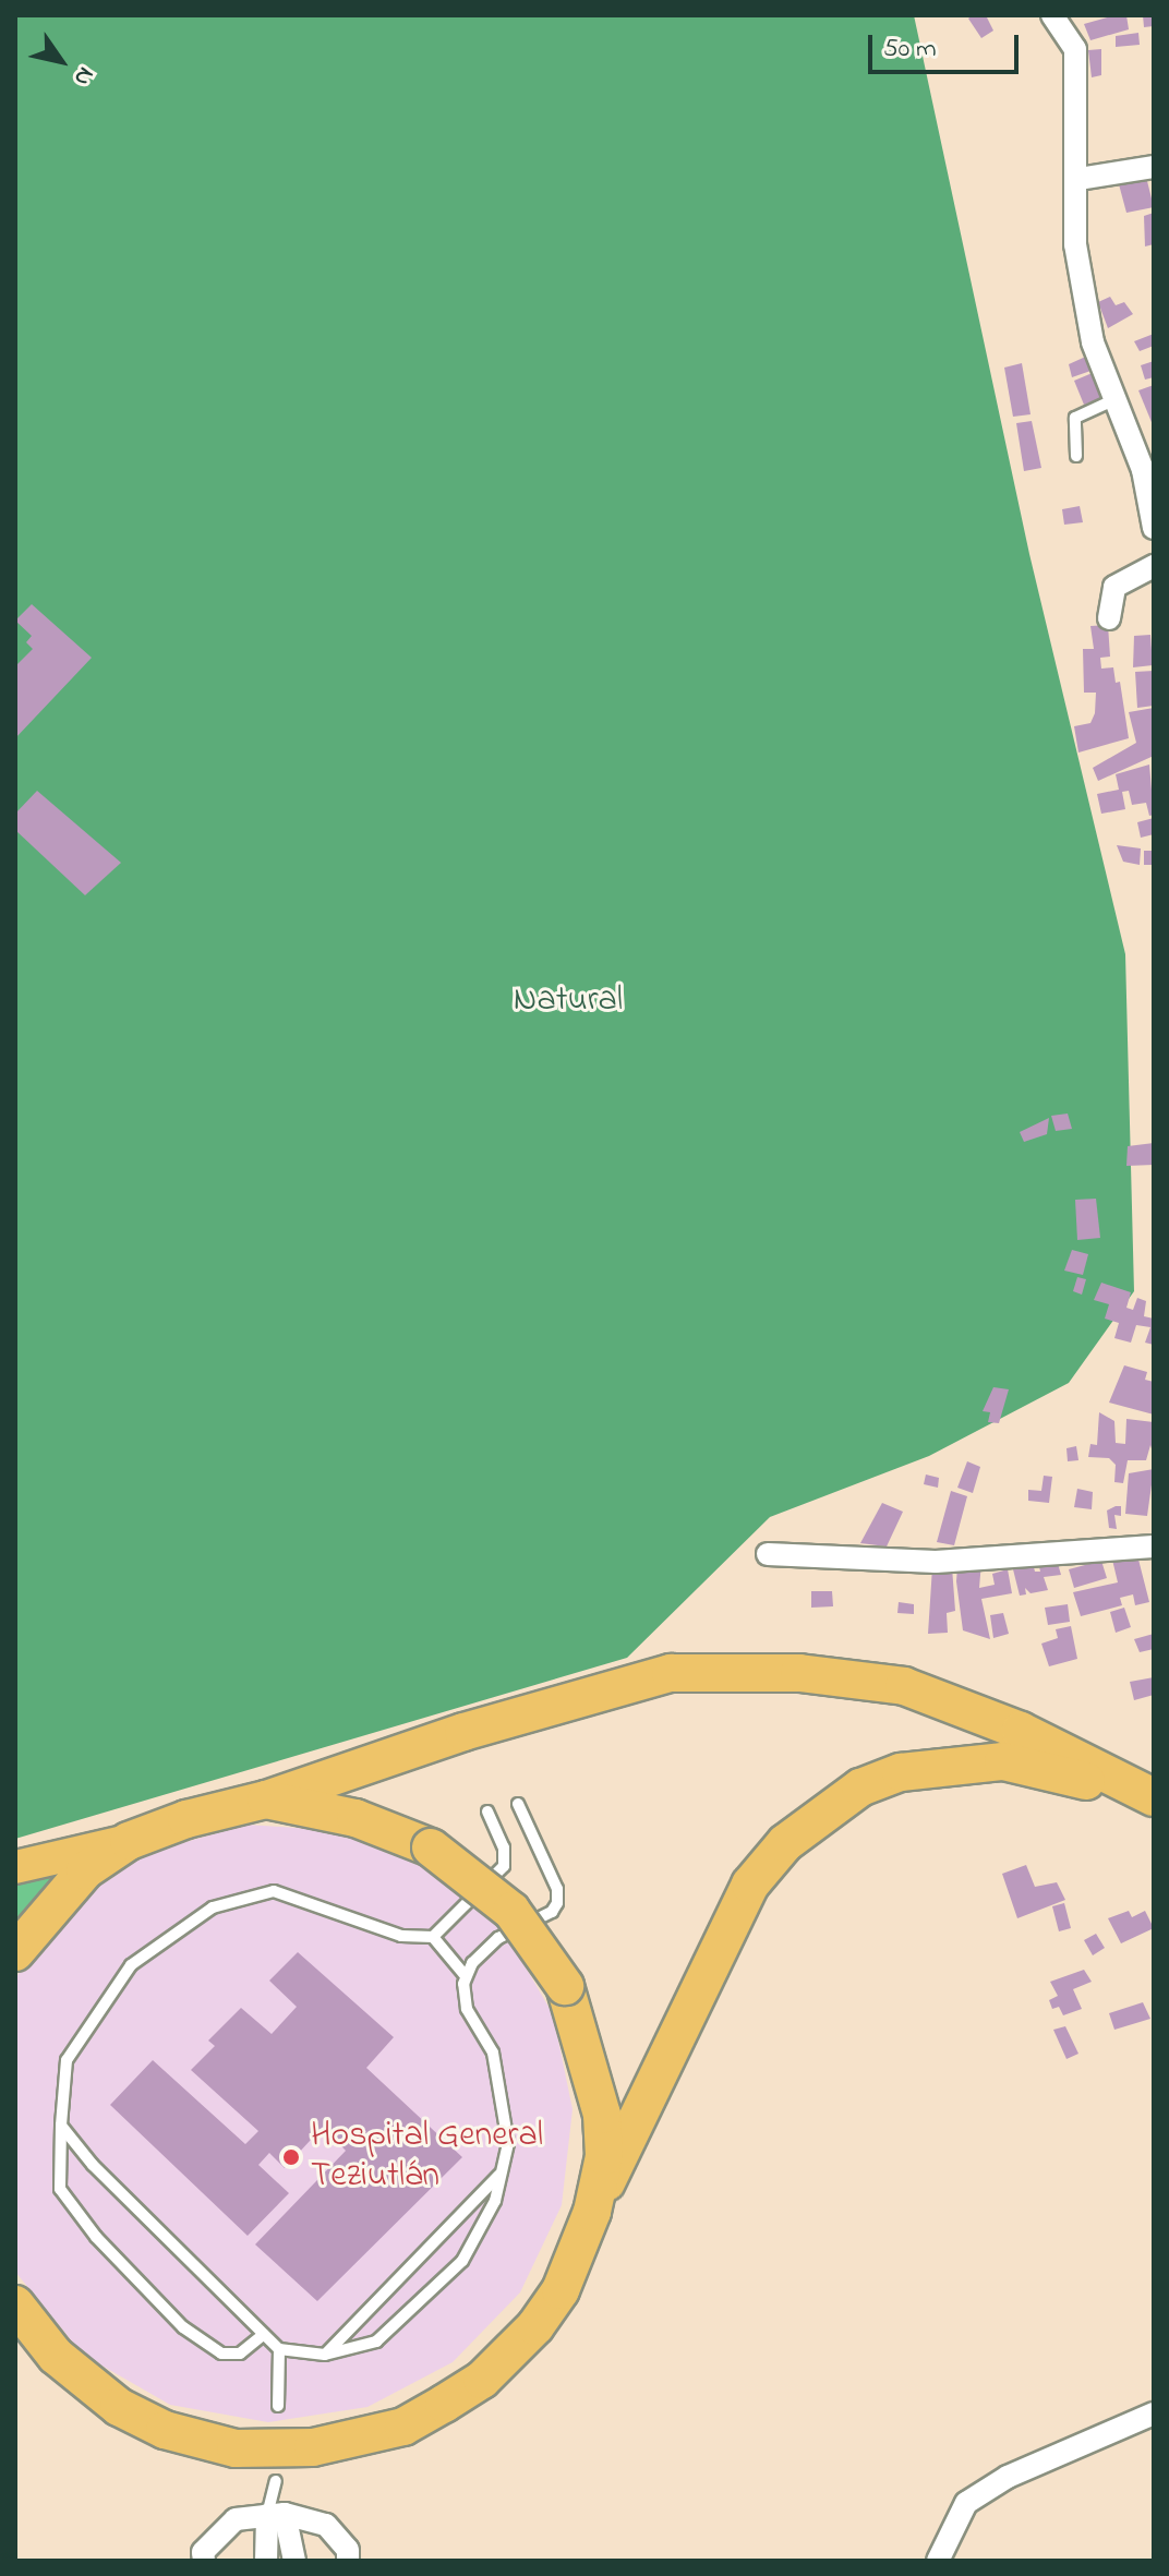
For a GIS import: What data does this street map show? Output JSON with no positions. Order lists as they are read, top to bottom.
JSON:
{
  "parks": ["Natural"],
  "places": ["Hospital General Teziutlán"],
  "scale_bar": "50 m",
  "north": "bottom right"
}
